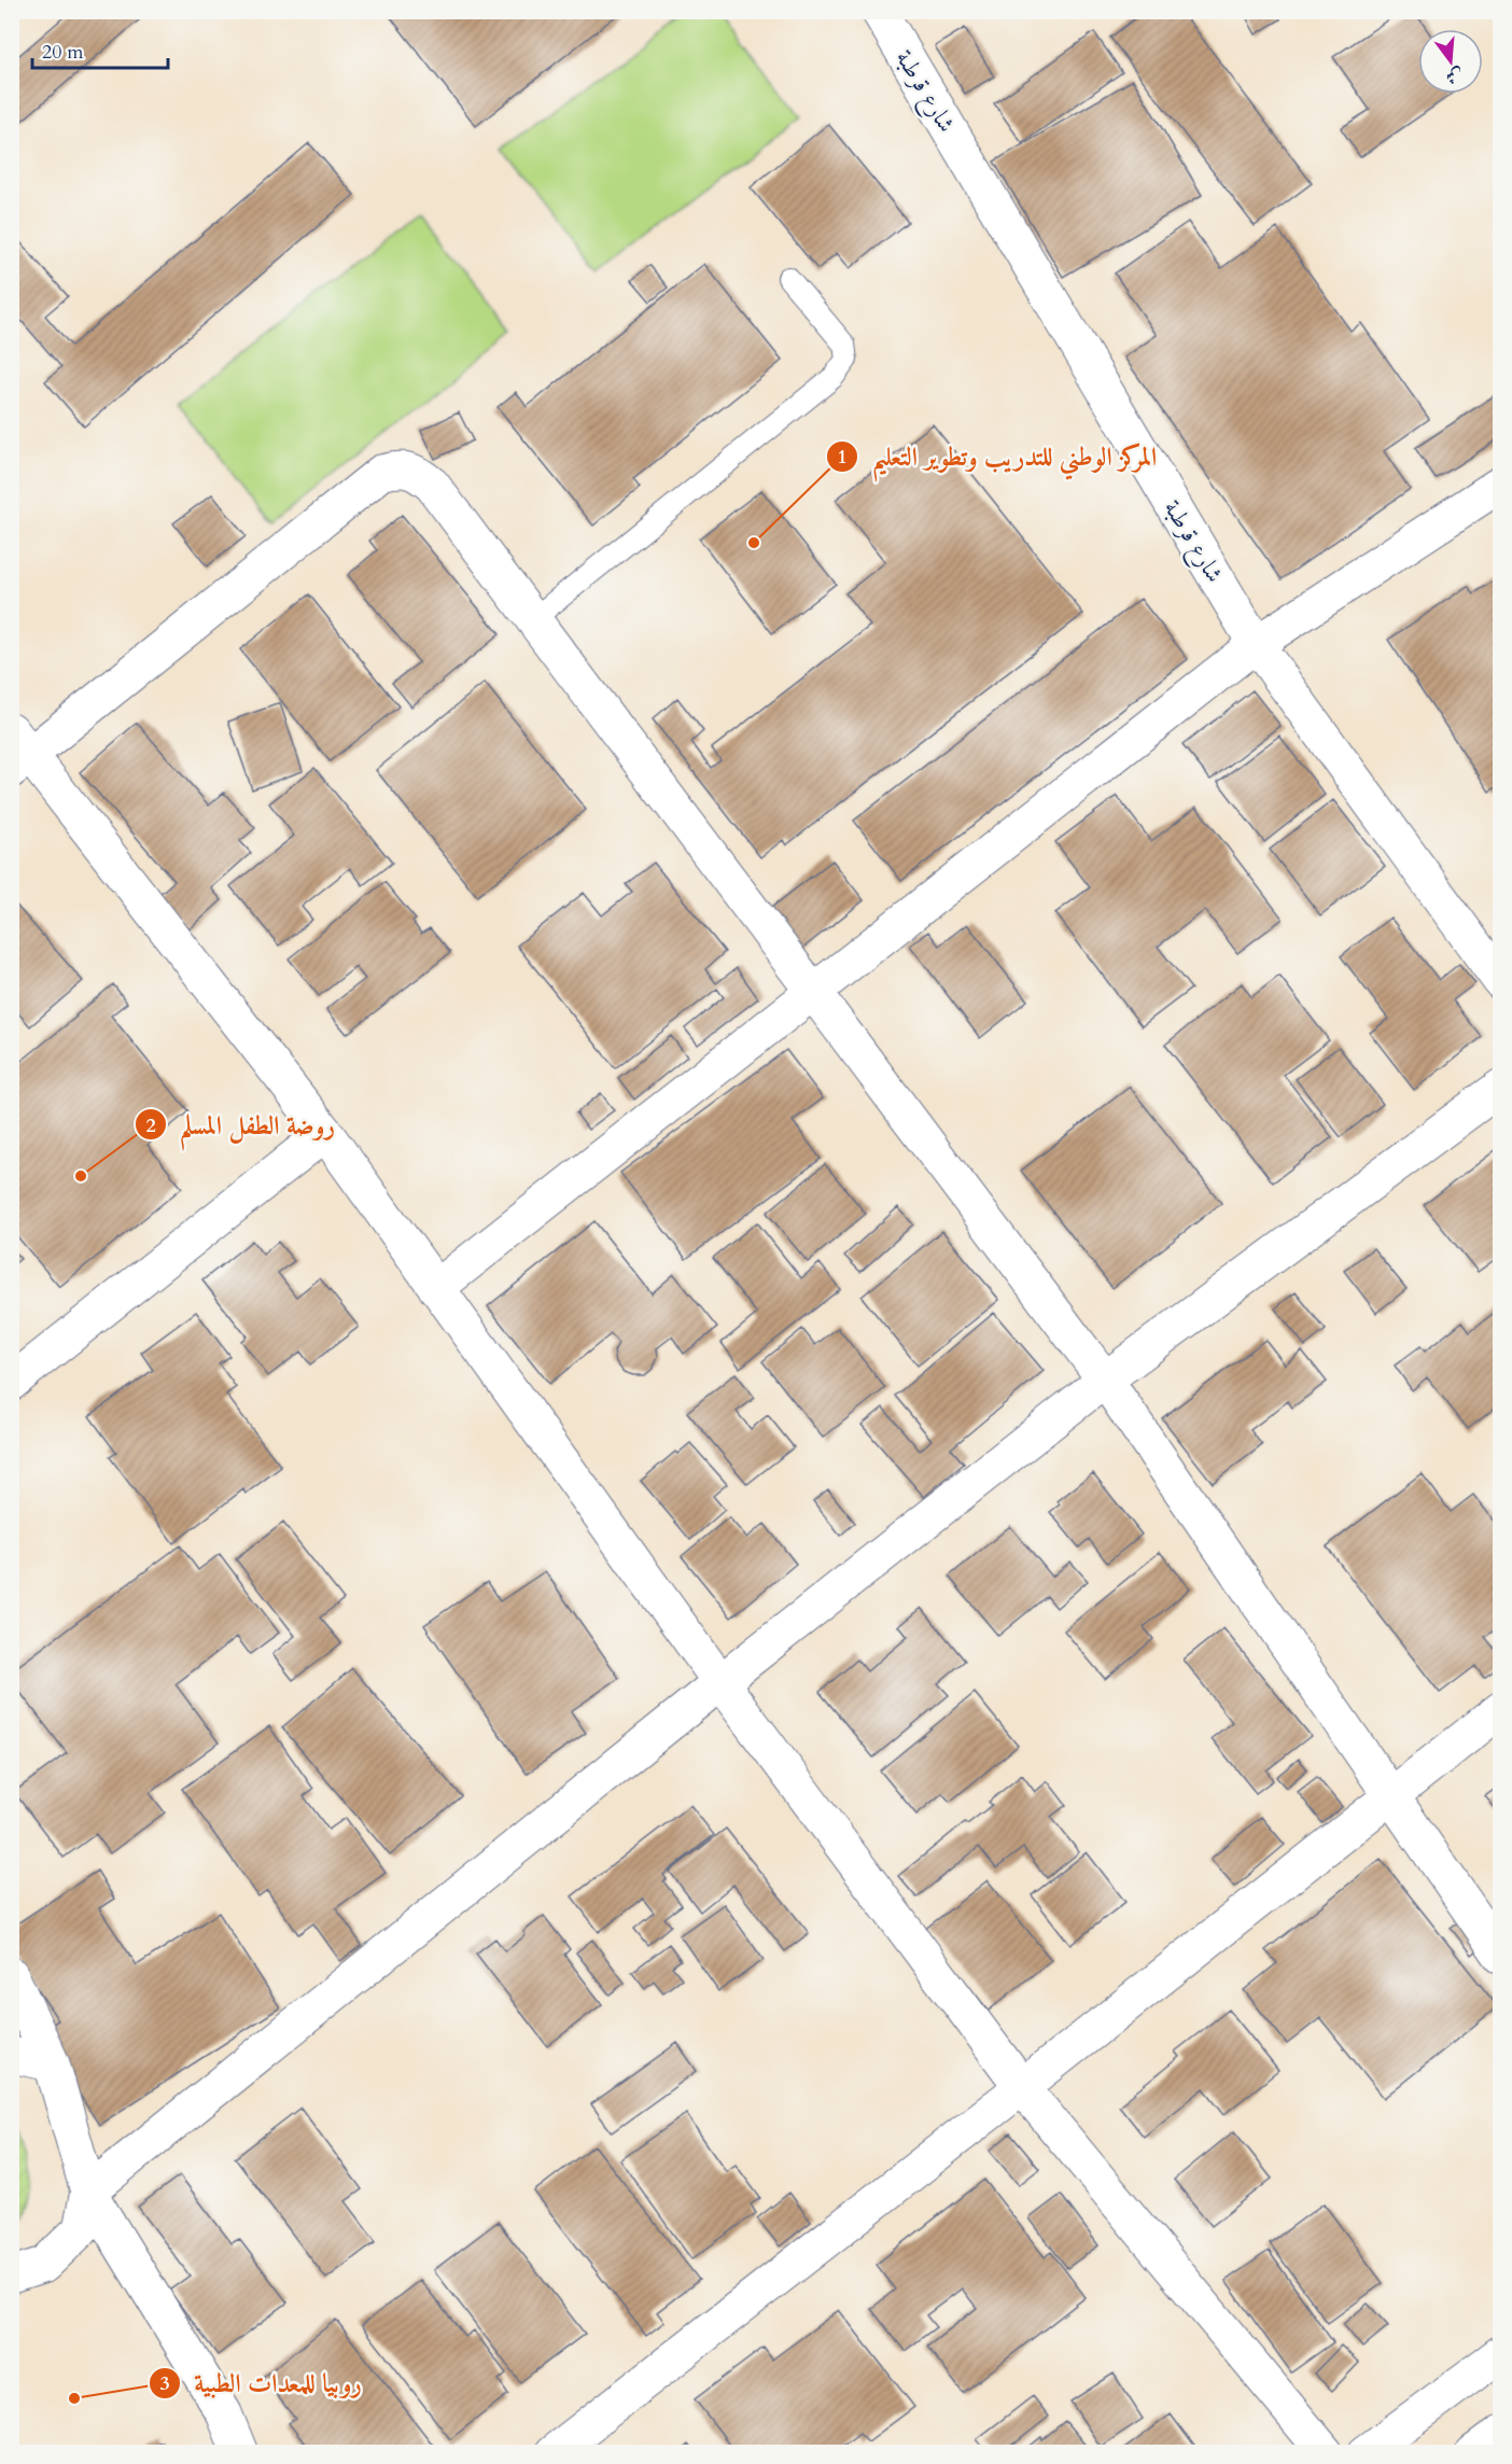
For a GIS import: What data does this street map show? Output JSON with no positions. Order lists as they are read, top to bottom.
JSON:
{
  "streets": {
    "street": ["شارع قرطبة"]
  },
  "places": ["المركز الوطني للتدريب وتطوير التعليم", "روضة الطفل المسلم", "روبيا للمعدات الطبية"],
  "scale_bar": "20 m",
  "north": "bottom"
}
